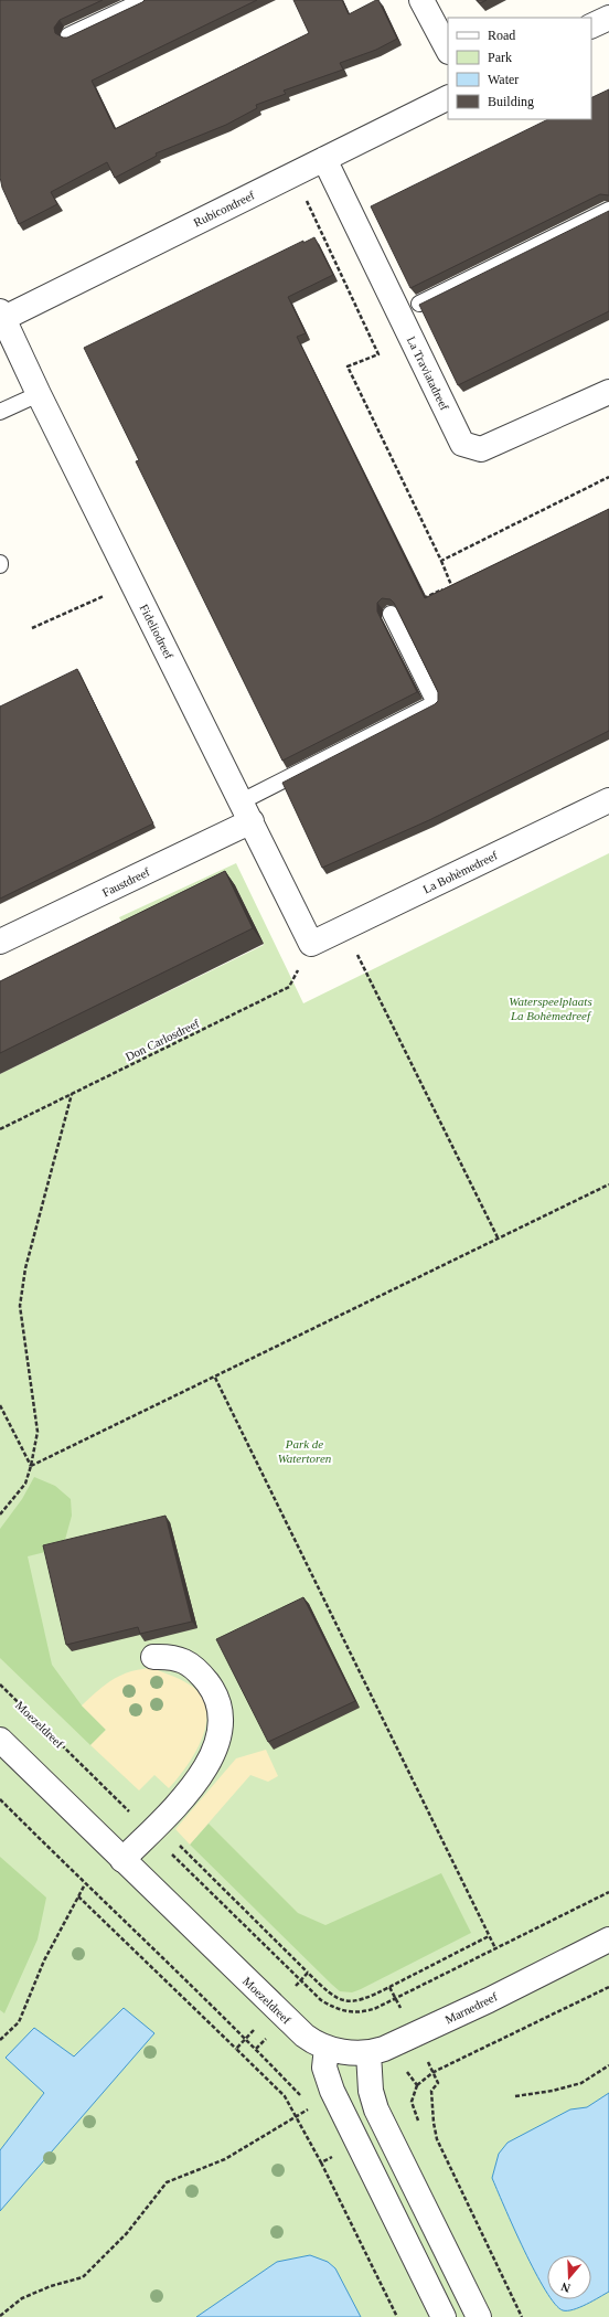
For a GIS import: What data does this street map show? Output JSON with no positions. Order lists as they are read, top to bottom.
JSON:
{
  "streets": {
    "street": [
      "Rubicondreef",
      "La Traviatadreef",
      "Fideliodreef",
      "La Bohèmedreef",
      "Faustdreef",
      "Moezeldreef",
      "Marnedreef"
    ],
    "path": ["Don Carlosdreef"]
  },
  "crossings": [
    ["Rubicondreef", "La Traviatadreef"],
    ["Rubicondreef", "Fideliodreef"],
    ["Fideliodreef", "La Bohèmedreef"],
    ["Fideliodreef", "Faustdreef"],
    ["Fideliodreef", "Don Carlosdreef"],
    ["La Bohèmedreef", "Don Carlosdreef"],
    ["Moezeldreef", "Marnedreef"]
  ],
  "parks": ["Waterspeelplaats La Bohèmedreef", "Park de Watertoren"],
  "legend": [
    "Road",
    "Park",
    "Water",
    "Building"
  ],
  "north": "bottom"
}
